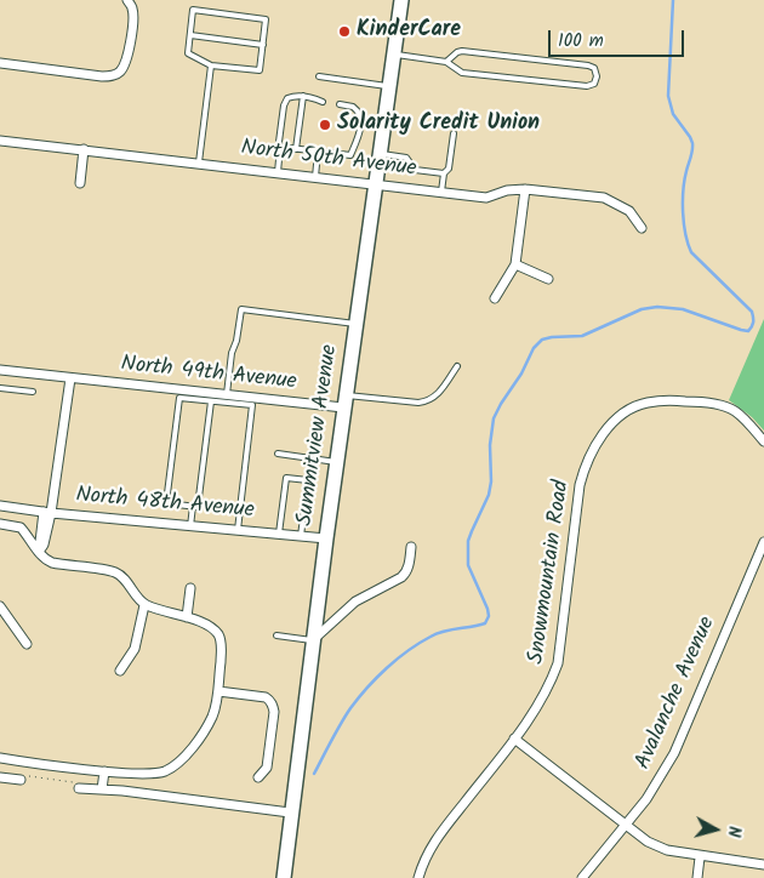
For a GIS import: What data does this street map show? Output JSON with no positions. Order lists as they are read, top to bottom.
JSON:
{
  "streets": {
    "main road": ["Summitview Avenue"],
    "street": [
      "North 50th Avenue",
      "North 49th Avenue",
      "North 48th Avenue",
      "Snowmountain Road",
      "Avalanche Avenue"
    ]
  },
  "crossings": [
    ["North 50th Avenue", "Summitview Avenue"],
    ["North 49th Avenue", "Summitview Avenue"],
    ["Summitview Avenue", "North 48th Avenue"]
  ],
  "places": ["KinderCare", "Solarity Credit Union"],
  "scale_bar": "100 m",
  "north": "right"
}
